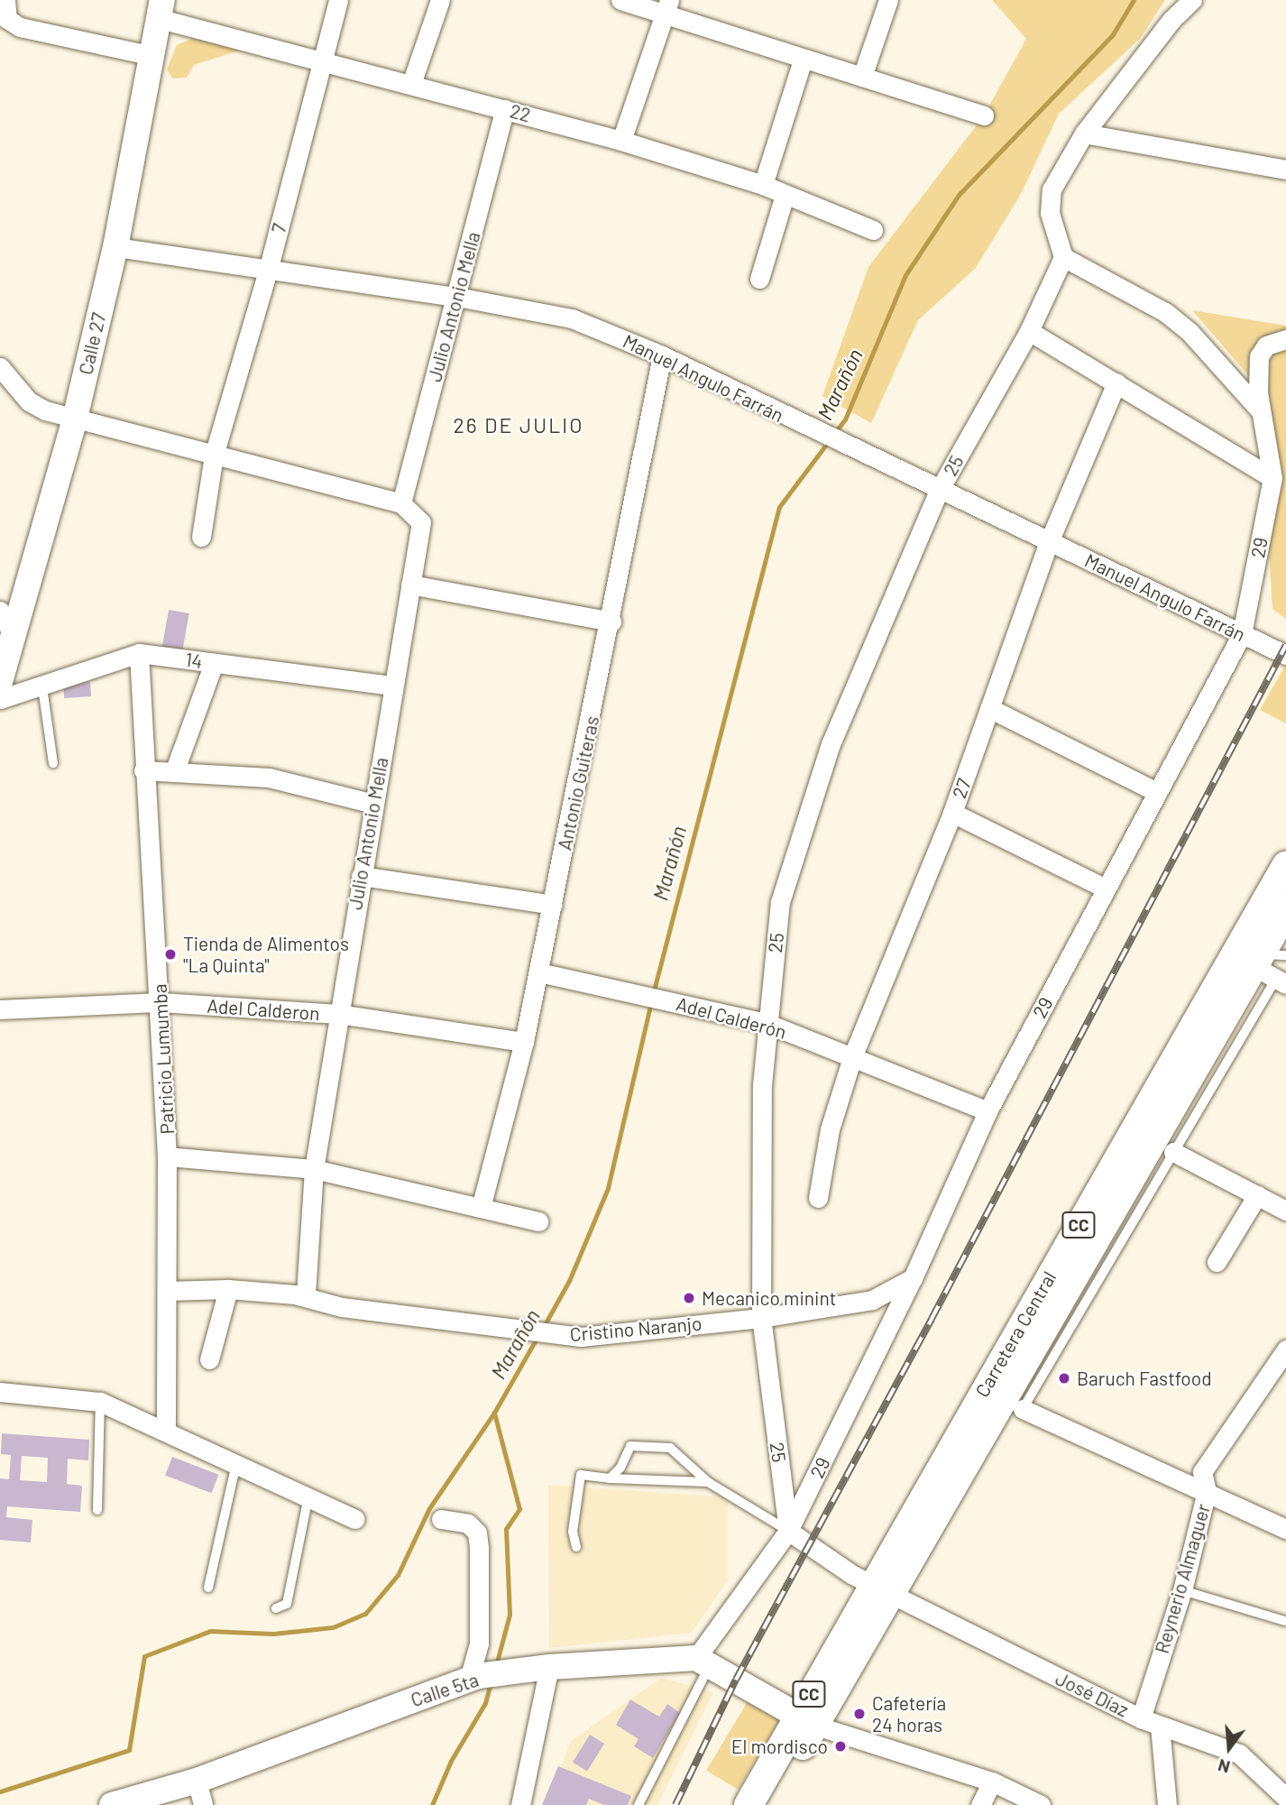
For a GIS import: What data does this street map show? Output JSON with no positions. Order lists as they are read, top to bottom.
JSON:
{
  "streets": {
    "main road": ["CC", "Carretera Central"],
    "street": [
      "22",
      "7",
      "Julio Antonio Mella",
      "Calle 27",
      "Manuel Angulo Farrán",
      "25",
      "29",
      "14",
      "Antonio Guiteras",
      "27",
      "Adel Calderon",
      "Adel Calderón",
      "Patricio Lumumba",
      "Cristino Naranjo",
      "Reynerio Almaguer",
      "Calle 5ta",
      "José Díaz"
    ]
  },
  "crossings": [
    ["22", "7"],
    ["22", "Julio Antonio Mella"],
    ["22", "Calle 27"],
    ["7", "Manuel Angulo Farrán"],
    ["Julio Antonio Mella", "Manuel Angulo Farrán"],
    ["Julio Antonio Mella", "14"],
    ["Julio Antonio Mella", "Adel Calderon"],
    ["Julio Antonio Mella", "Cristino Naranjo"],
    ["Calle 27", "Manuel Angulo Farrán"],
    ["Manuel Angulo Farrán", "25"],
    ["Manuel Angulo Farrán", "29"],
    ["Manuel Angulo Farrán", "Antonio Guiteras"],
    ["Manuel Angulo Farrán", "27"],
    ["25", "29"],
    ["25", "Adel Calderón"],
    ["25", "Cristino Naranjo"],
    ["25", "José Díaz"],
    ["29", "Adel Calderón"],
    ["29", "Cristino Naranjo"],
    ["29", "José Díaz"],
    ["14", "Patricio Lumumba"],
    ["Antonio Guiteras", "Adel Calderon"],
    ["Antonio Guiteras", "Adel Calderón"],
    ["27", "Adel Calderón"],
    ["Adel Calderon", "Patricio Lumumba"],
    ["Patricio Lumumba", "Cristino Naranjo"],
    ["Carretera Central", "José Díaz"],
    ["Reynerio Almaguer", "José Díaz"]
  ],
  "districts": ["26 DE JULIO"],
  "water": ["Marañón"],
  "places": [
    "Tienda de Alimentos \"La Quinta\"",
    "Mecanico minint",
    "Baruch Fastfood",
    "Cafetería 24 horas",
    "El mordisco"
  ],
  "north": "bottom"
}
